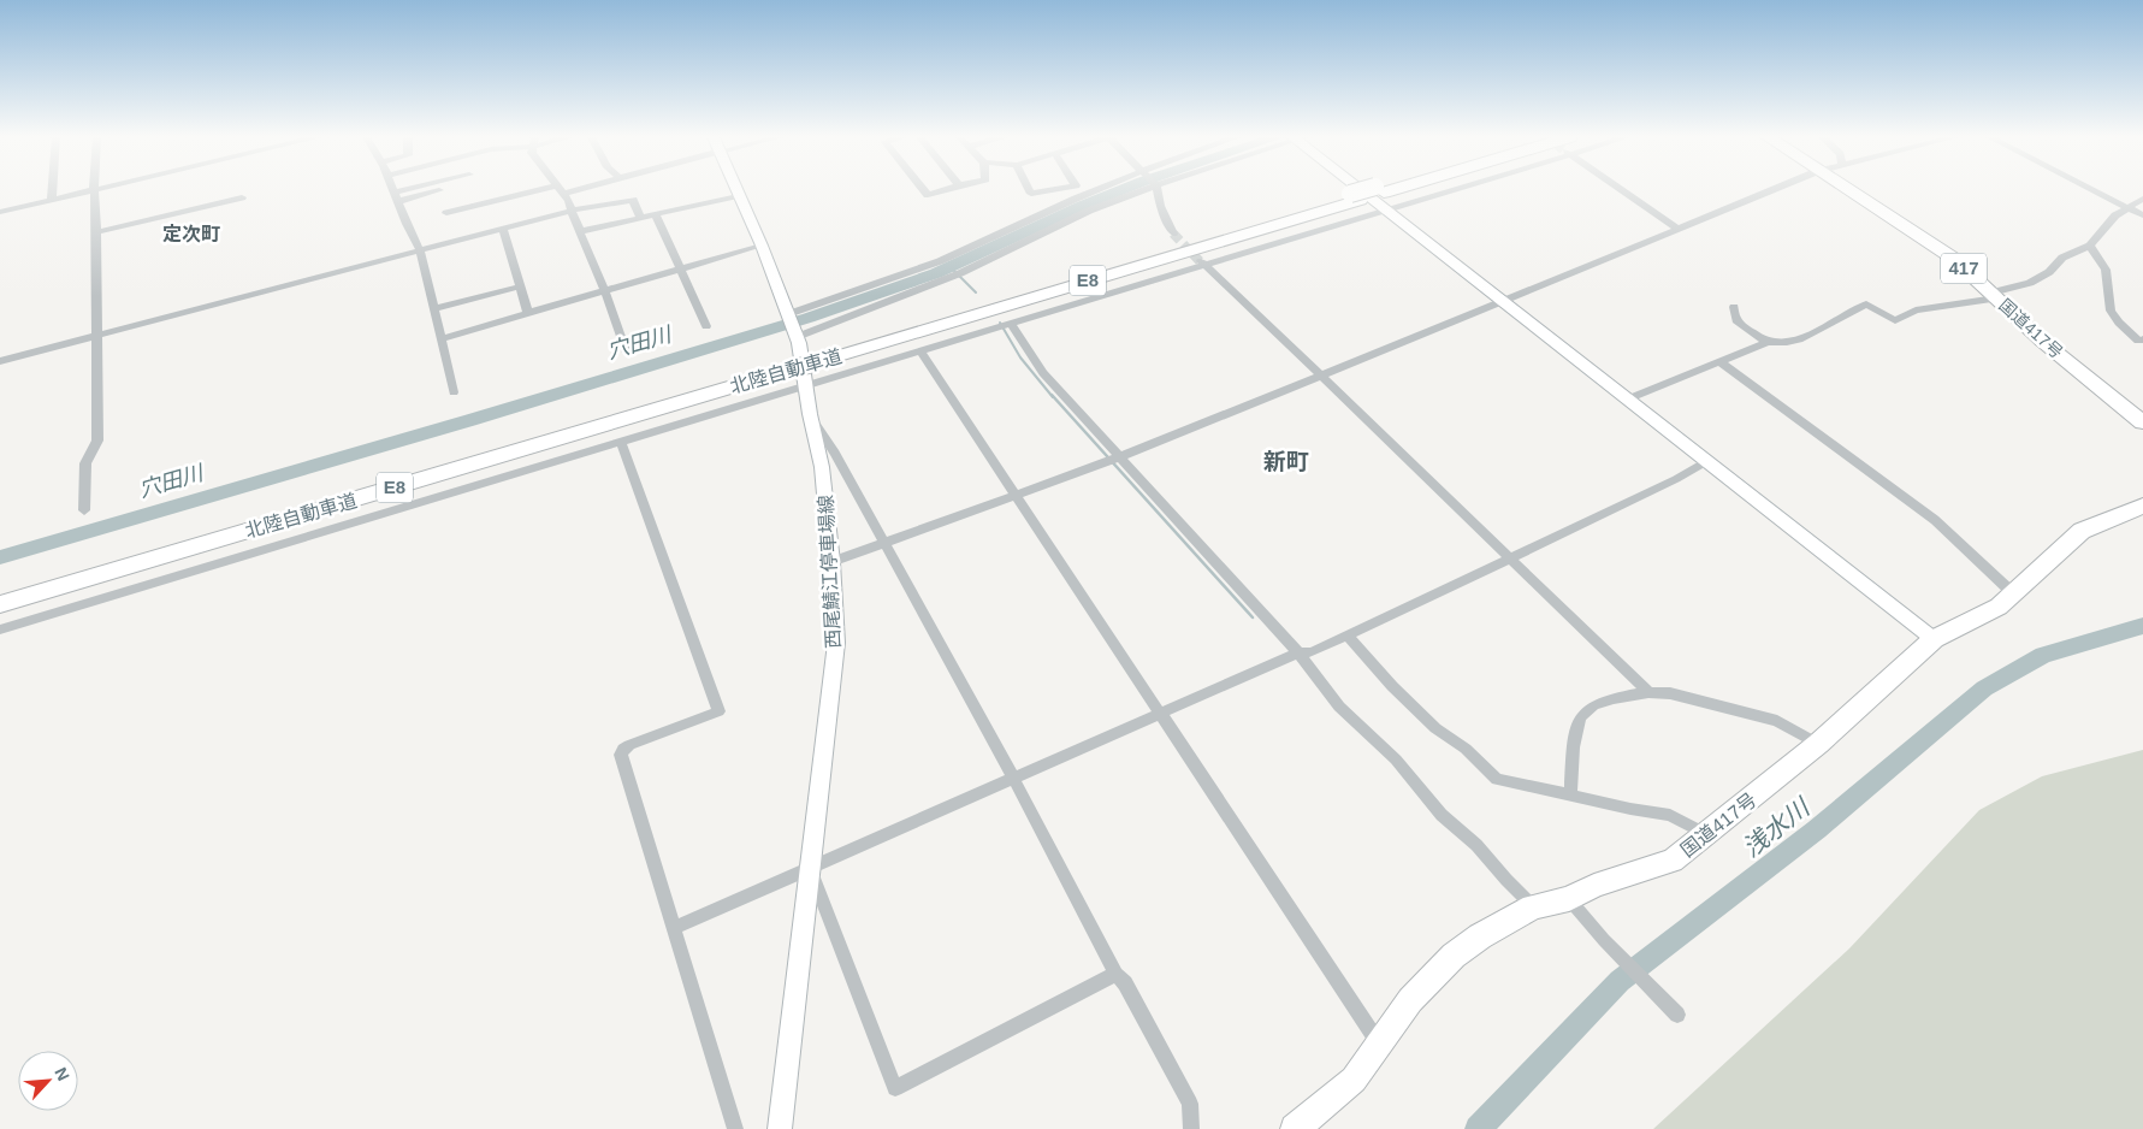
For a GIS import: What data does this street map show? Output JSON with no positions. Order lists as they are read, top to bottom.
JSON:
{
  "streets": {
    "highway": [
      "417",
      "E8",
      "国道417号",
      "北陸自動車道"
    ],
    "main road": ["西尾鯖江停車場線"]
  },
  "districts": ["定次町", "新町"],
  "water": ["穴田川", "浅水川"],
  "north": "top right"
}
